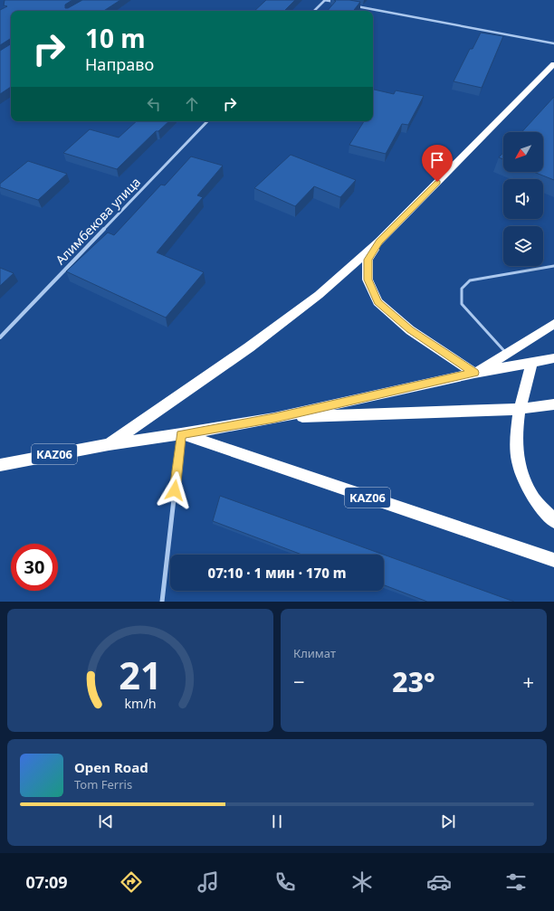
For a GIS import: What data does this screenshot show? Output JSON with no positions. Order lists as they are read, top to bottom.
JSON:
{
  "streets": {
    "highway": ["KАZ06"],
    "street": ["Алимбекова улица"]
  },
  "north": "bottom left",
  "page": {
    "turn": ["10 m", "Направо"],
    "limit": "30",
    "trip": "07:10 · 1 мин · 170 m",
    "tile": "Климат",
    "heat": ["−", "23°", "+"],
    "song": ["Open Road", "Tom Ferris"],
    "tabs": "07:09",
    "gauge": ["21", "km/h"]
  }
}
